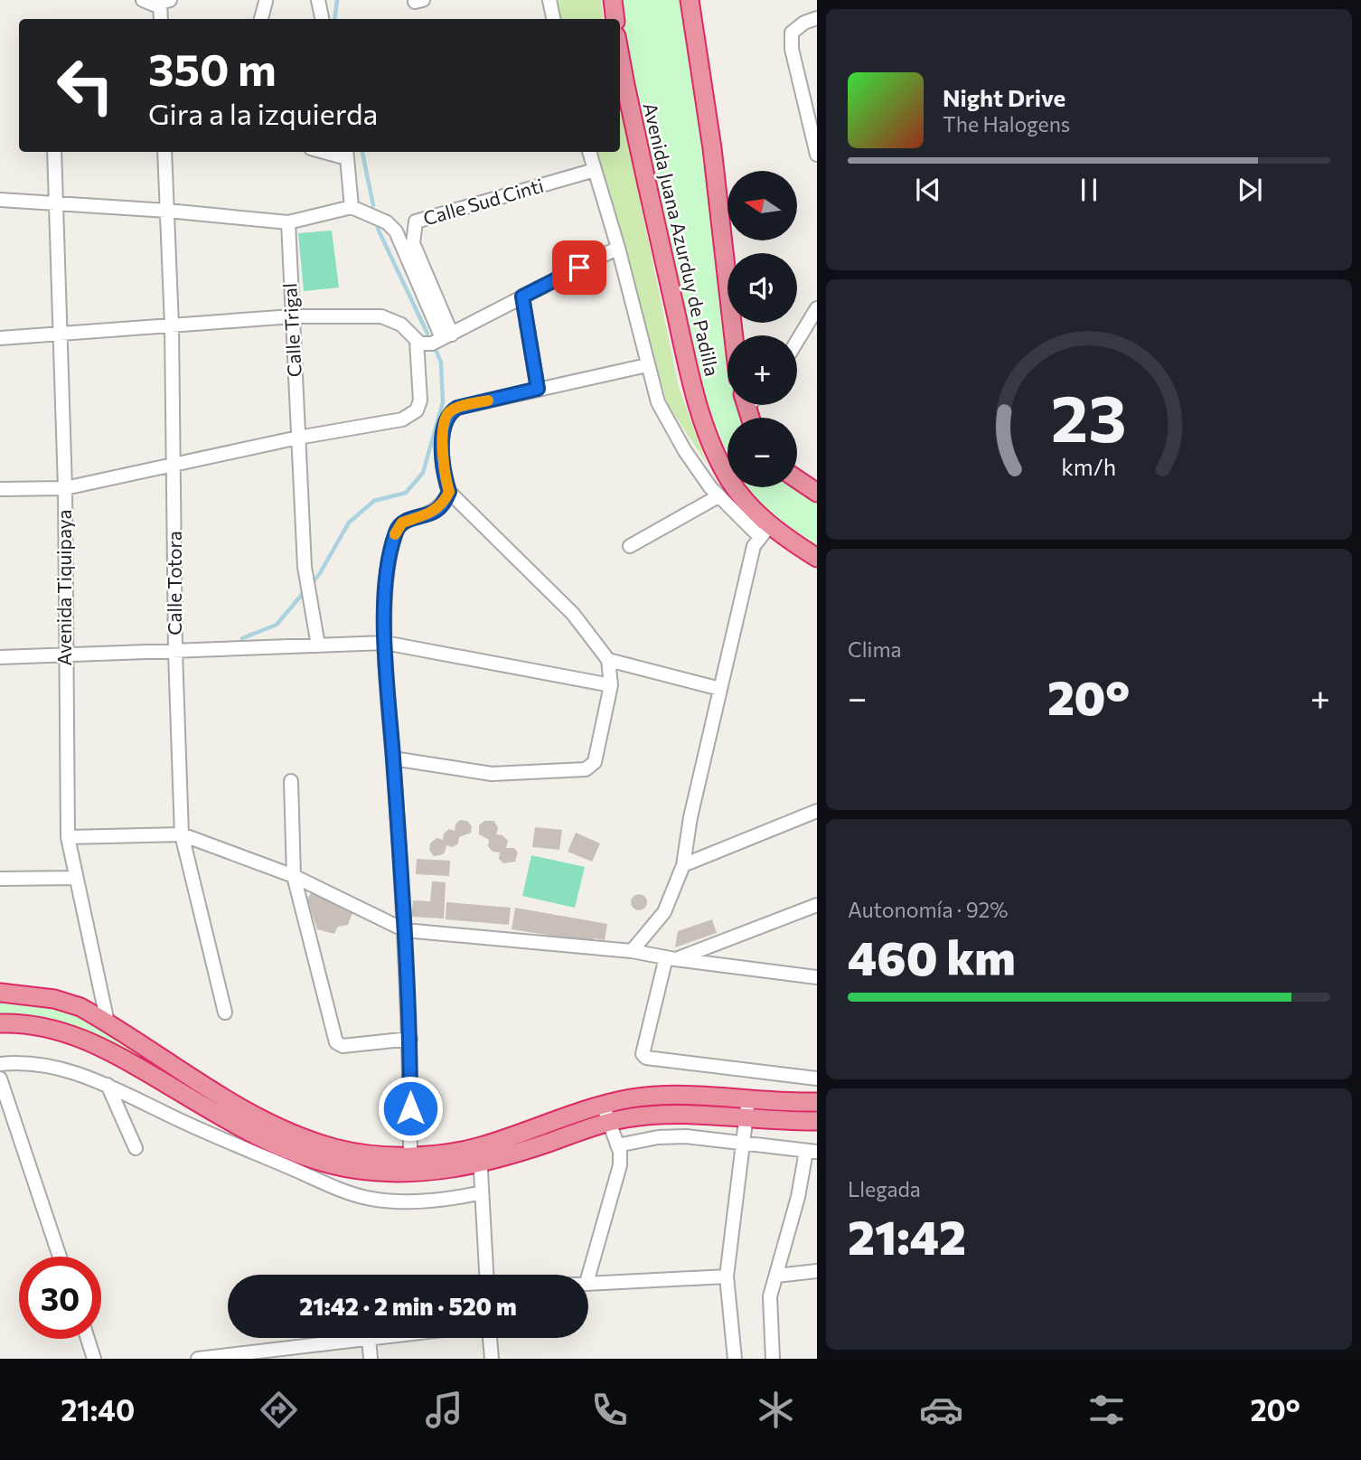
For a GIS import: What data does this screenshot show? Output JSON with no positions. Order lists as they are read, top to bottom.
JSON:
{
  "streets": {
    "highway": ["Avenida Juana Azurduy de Padilla"],
    "street": [
      "Calle Sud Cinti",
      "Calle Trigal",
      "Calle Totora",
      "Avenida Tiquipaya"
    ]
  },
  "north": "left",
  "page": {
    "turn": ["350 m", "Gira a la izquierda"],
    "song": ["Night Drive", "The Halogens"],
    "map_buttons": ["+", "−"],
    "tile": [
      "Clima",
      ["Autonomía · 92%", "460 km"],
      ["Llegada", "21:42"]
    ],
    "heat": ["−", "20°", "+"],
    "limit": "30",
    "trip": "21:42 · 2 min · 520 m",
    "tabs": ["21:40", "20°"],
    "gauge": ["23", "km/h"]
  }
}
